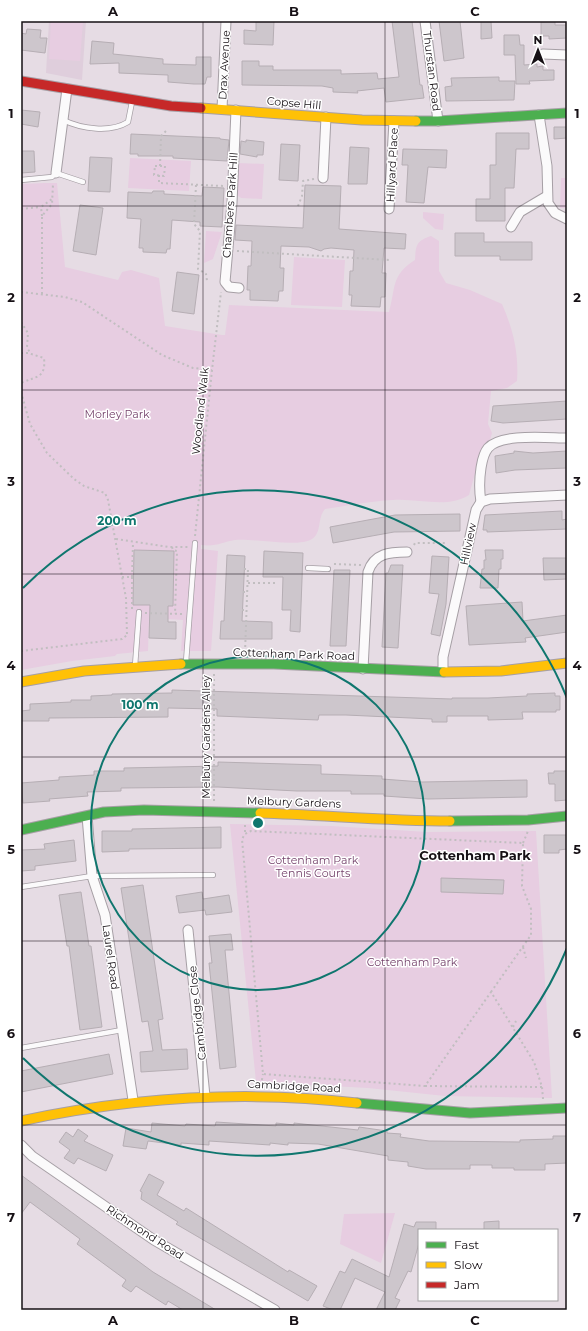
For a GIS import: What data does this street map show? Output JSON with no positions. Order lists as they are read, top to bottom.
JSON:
{
  "streets": {
    "street": [
      "Drax Avenue",
      "Thurstan Road",
      "Copse Hill",
      "Hillyard Place",
      "Chambers Park Hill",
      "Hillview",
      "Cottenham Park Road",
      "Melbury Gardens",
      "Laurel Road",
      "Cambridge Close",
      "Cambridge Road",
      "Richmond Road"
    ],
    "path": ["Woodland Walk", "Melbury Gardens Alley"]
  },
  "crossings": [
    ["Drax Avenue", "Copse Hill"],
    ["Thurstan Road", "Copse Hill"],
    ["Copse Hill", "Hillyard Place"],
    ["Copse Hill", "Chambers Park Hill"],
    ["Chambers Park Hill", "Woodland Walk"],
    ["Hillview", "Cottenham Park Road"],
    ["Cottenham Park Road", "Melbury Gardens Alley"],
    ["Melbury Gardens Alley", "Melbury Gardens"],
    ["Melbury Gardens", "Laurel Road"],
    ["Laurel Road", "Cambridge Road"],
    ["Cambridge Close", "Cambridge Road"]
  ],
  "districts": ["Cottenham Park"],
  "parks": ["Morley Park", "Cottenham Park Tennis Courts", "Cottenham Park"],
  "legend": ["Fast", "Slow", "Jam"],
  "north": "top",
  "grid": {
    "columns": ["A", "B", "C"],
    "rows": [
      "1",
      "2",
      "3",
      "4",
      "5",
      "6",
      "7"
    ]
  },
  "rings": ["200 m", "100 m"]
}
